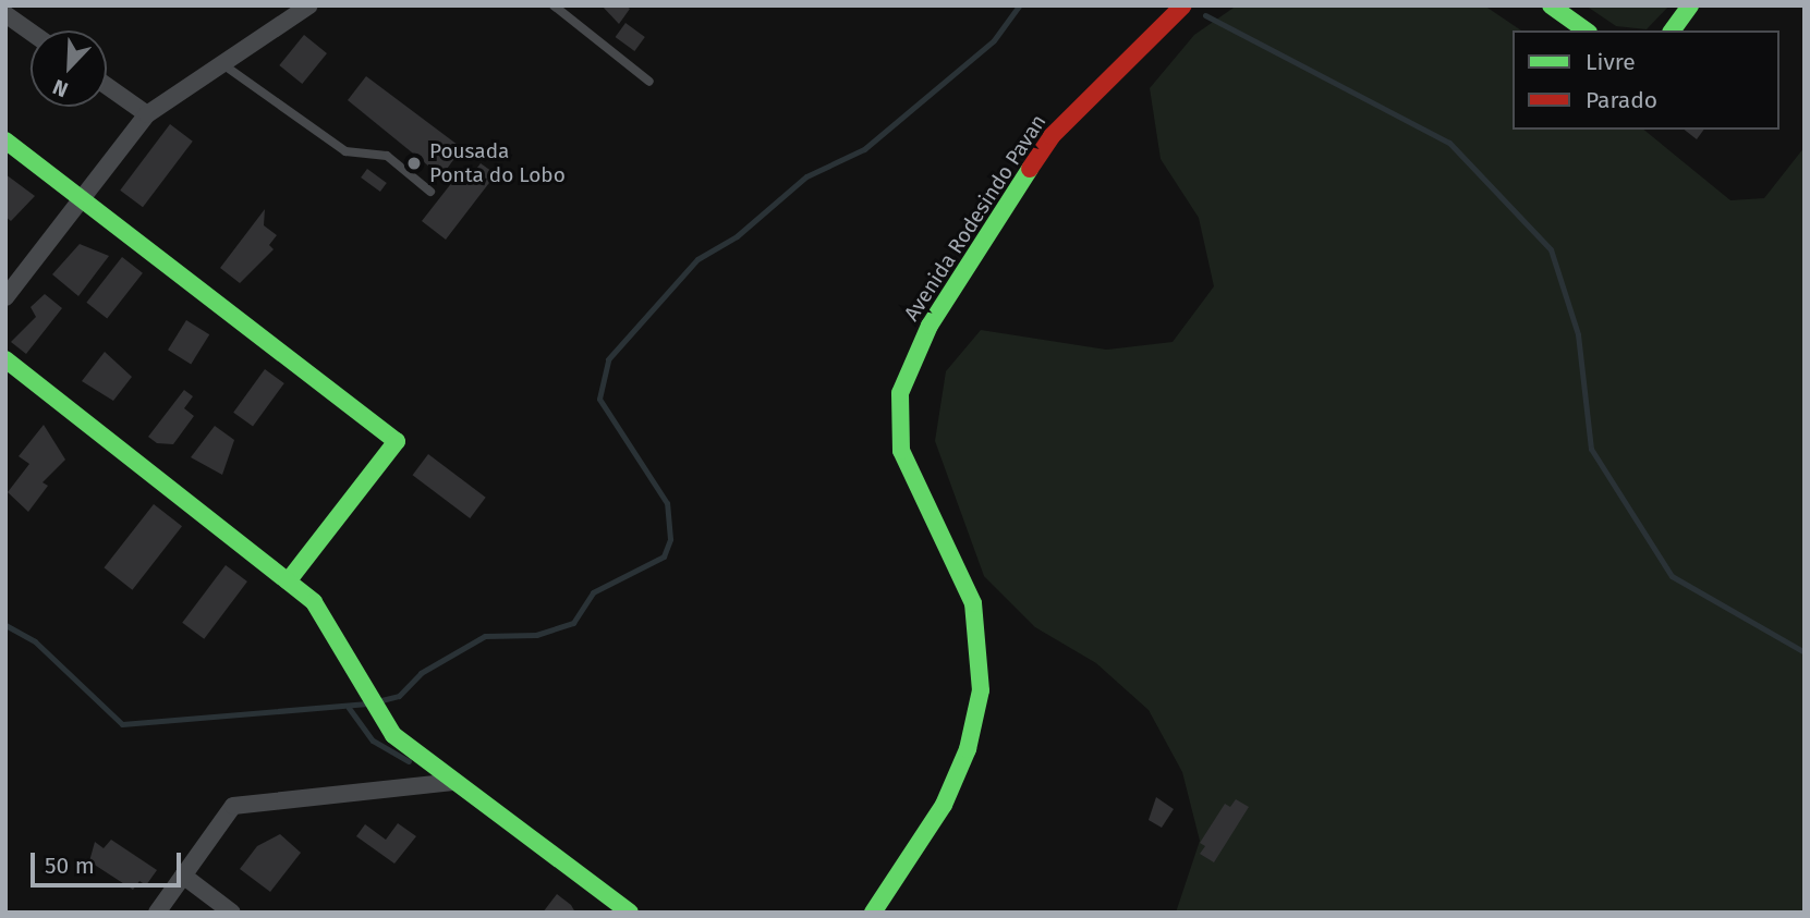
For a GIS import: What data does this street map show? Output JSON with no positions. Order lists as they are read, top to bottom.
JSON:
{
  "streets": {
    "street": ["Avenida Rodesindo Pavan"]
  },
  "places": ["Pousada Ponta do Lobo"],
  "legend": ["Livre", "Parado"],
  "scale_bar": "50 m",
  "north": "bottom left"
}
